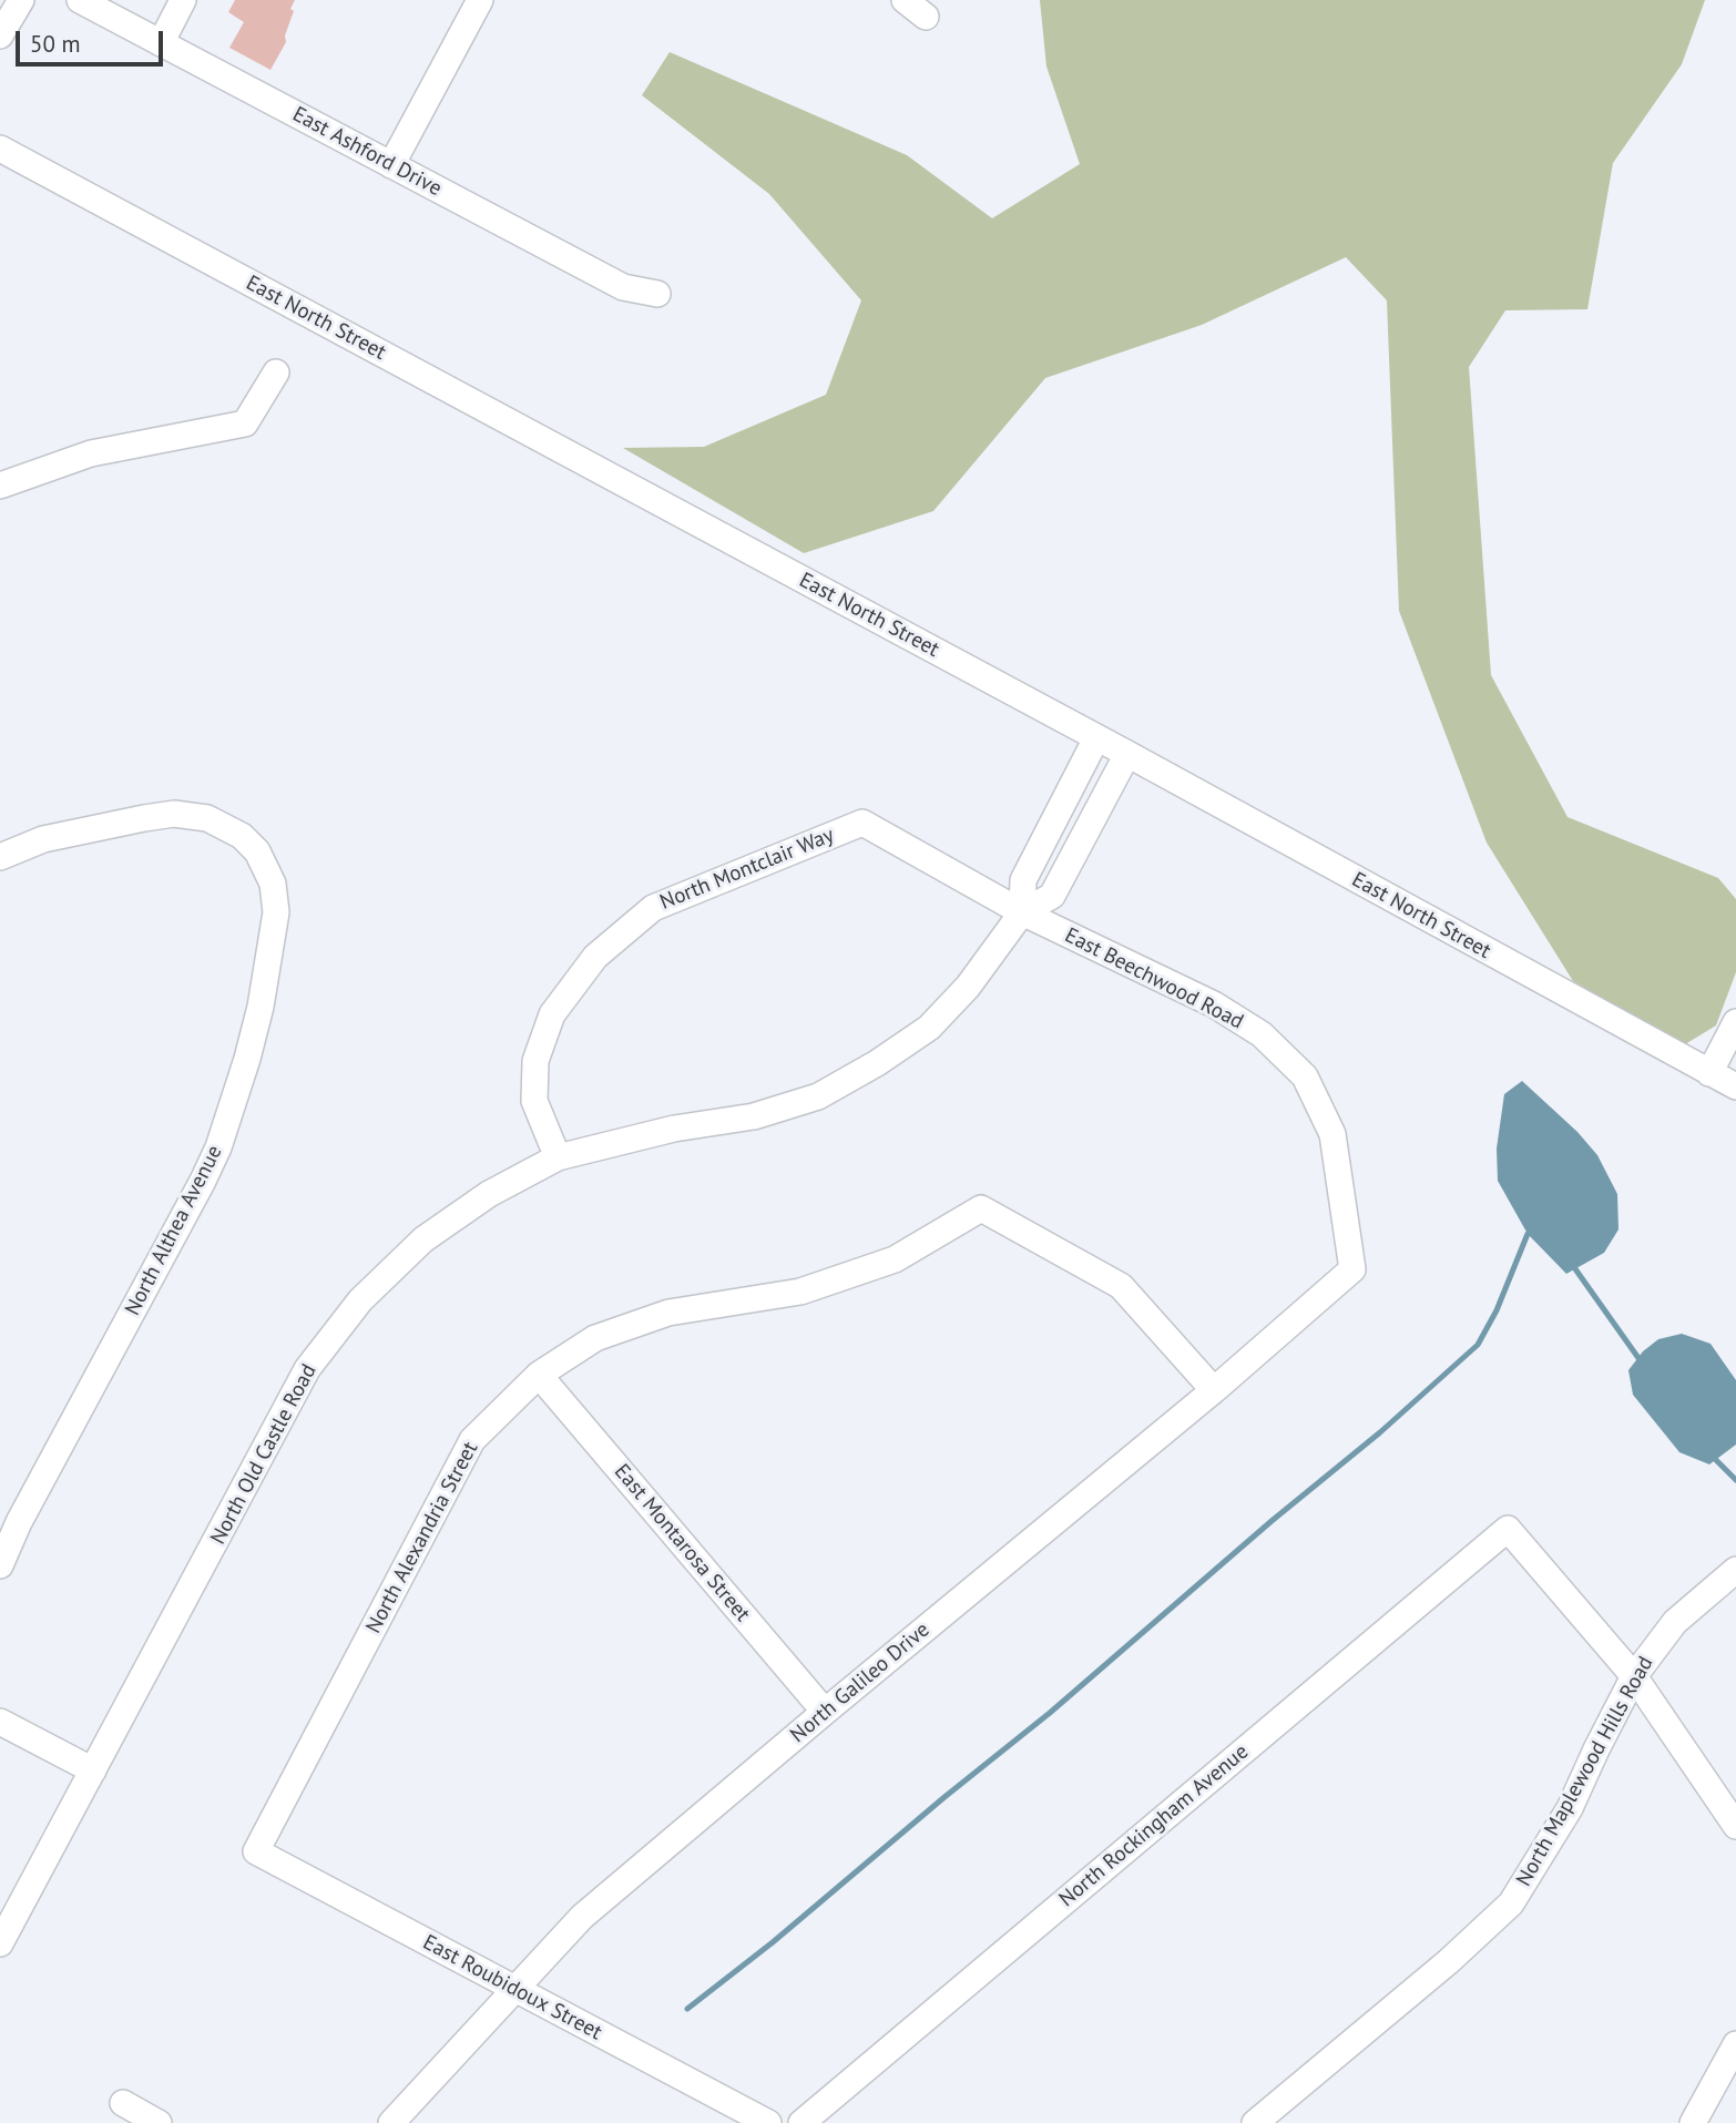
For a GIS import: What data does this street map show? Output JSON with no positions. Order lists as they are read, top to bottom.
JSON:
{
  "streets": {
    "street": [
      "East Ashford Drive",
      "East North Street",
      "North Montclair Way",
      "East Beechwood Road",
      "North Althea Avenue",
      "North Old Castle Road",
      "North Alexandria Street",
      "East Montarosa Street",
      "North Galileo Drive",
      "North Maplewood Hills Road",
      "North Rockingham Avenue",
      "East Roubidoux Street"
    ]
  },
  "crossings": [
    ["North Montclair Way", "East Beechwood Road"],
    ["North Montclair Way", "North Old Castle Road"],
    ["East Beechwood Road", "North Old Castle Road"],
    ["East Beechwood Road", "North Galileo Drive"],
    ["North Alexandria Street", "East Montarosa Street"],
    ["North Alexandria Street", "North Galileo Drive"],
    ["North Alexandria Street", "East Roubidoux Street"],
    ["East Montarosa Street", "North Galileo Drive"],
    ["North Galileo Drive", "East Roubidoux Street"],
    ["North Maplewood Hills Road", "North Rockingham Avenue"]
  ],
  "scale_bar": "50 m"
}
